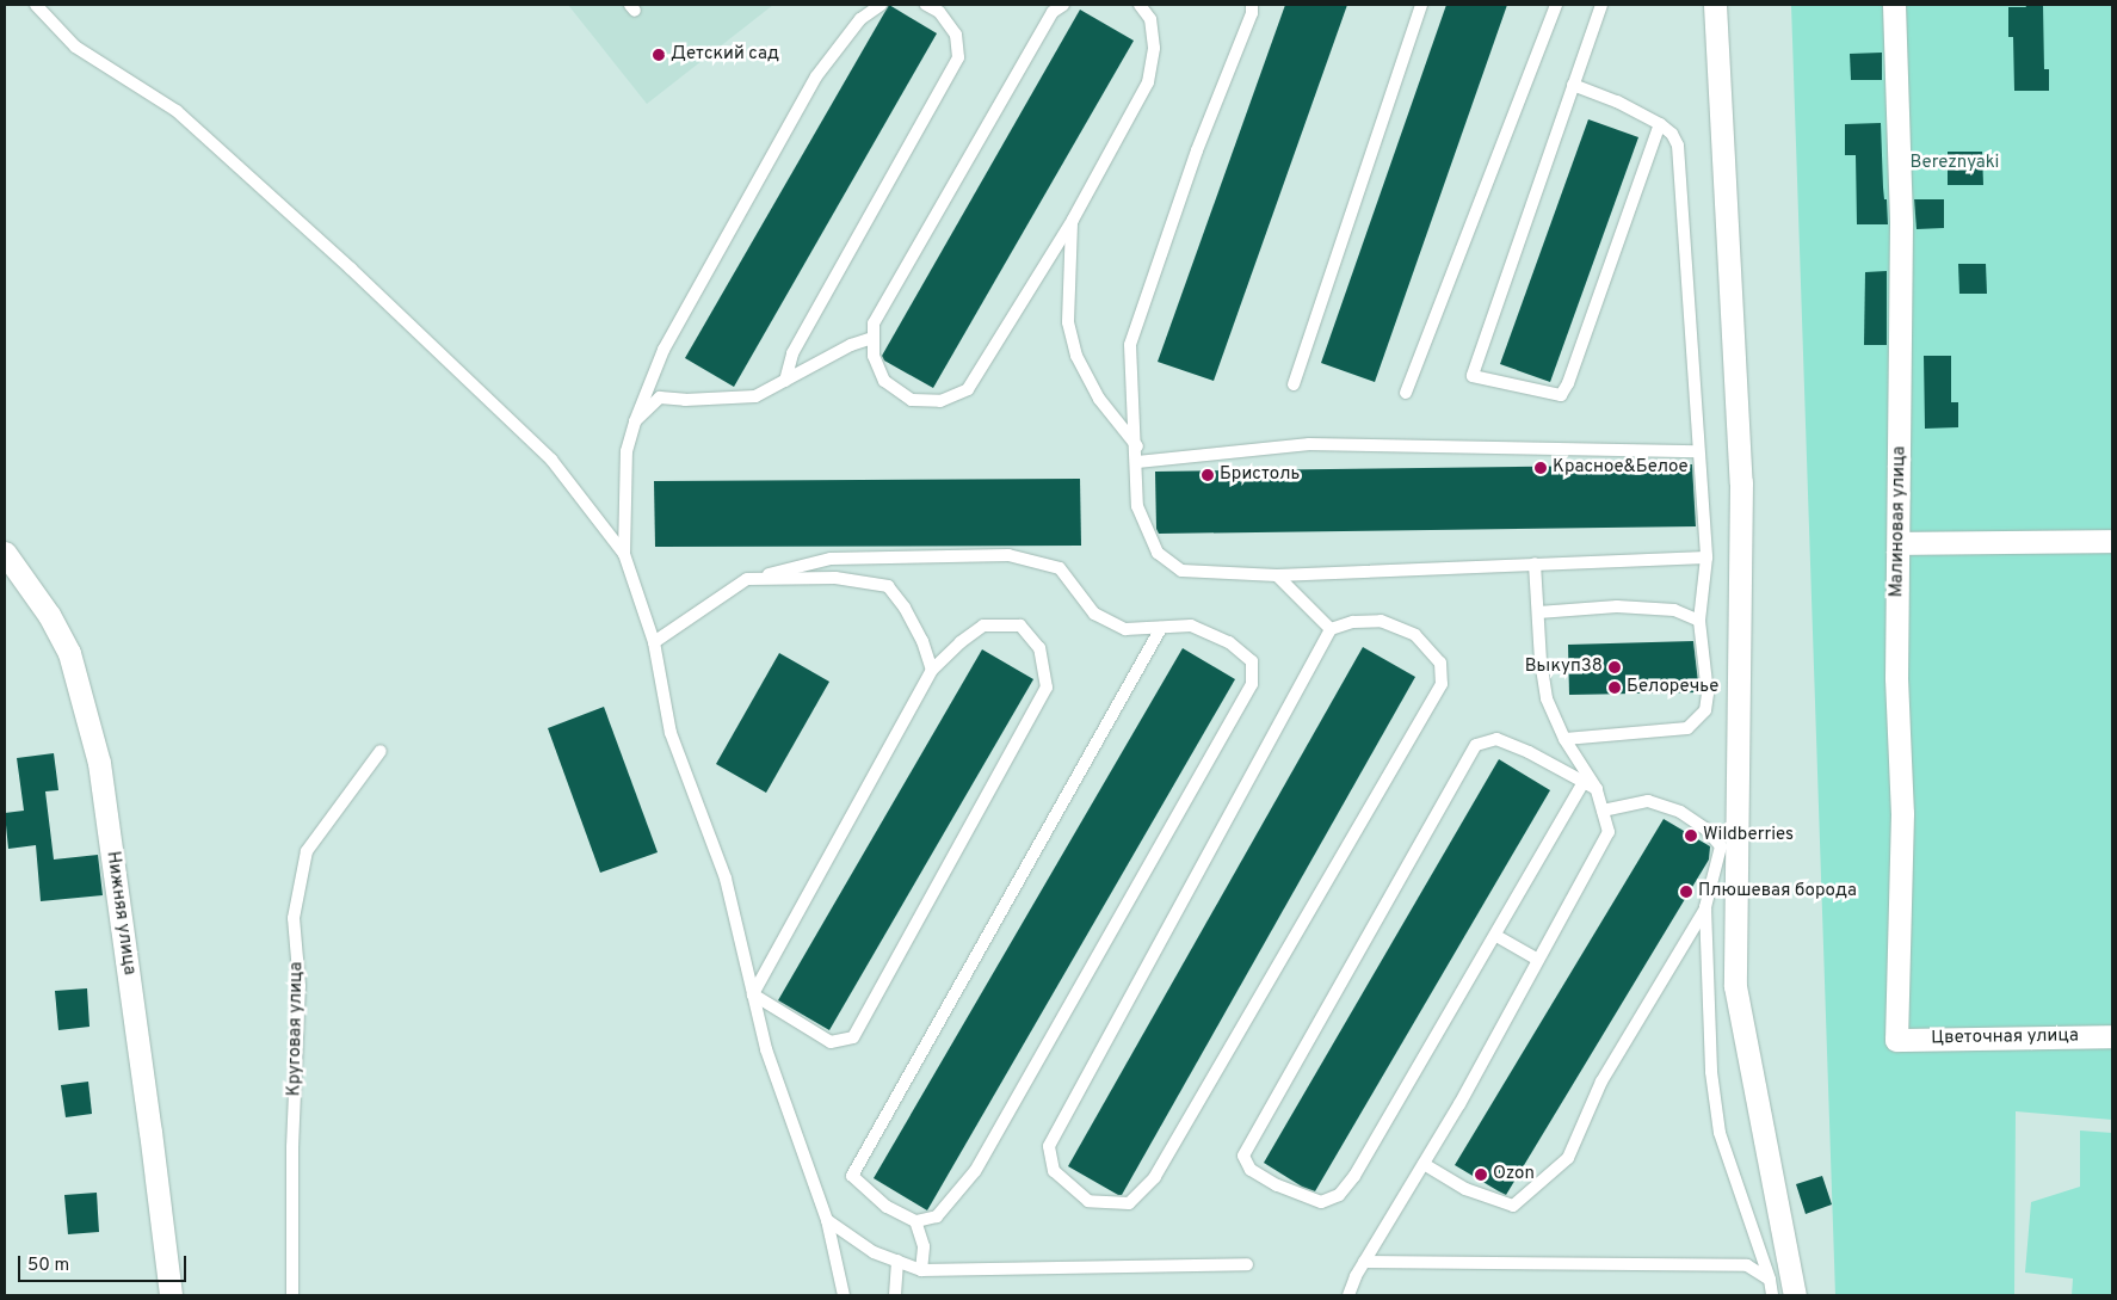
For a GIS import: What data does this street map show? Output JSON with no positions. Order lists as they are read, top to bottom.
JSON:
{
  "streets": {
    "street": ["Малиновая улица", "Нижняя улица", "Цветочная улица"],
    "lane": ["Круговая улица"]
  },
  "crossings": [
    ["Малиновая улица", "Цветочная улица"]
  ],
  "parks": ["Bereznyaki"],
  "places": [
    "Детский сад",
    "Красное&Белое",
    "Бристоль",
    "Выкуп38",
    "Белоречье",
    "Wildberries",
    "Плюшевая борода",
    "Ozon"
  ],
  "scale_bar": "50 m"
}
